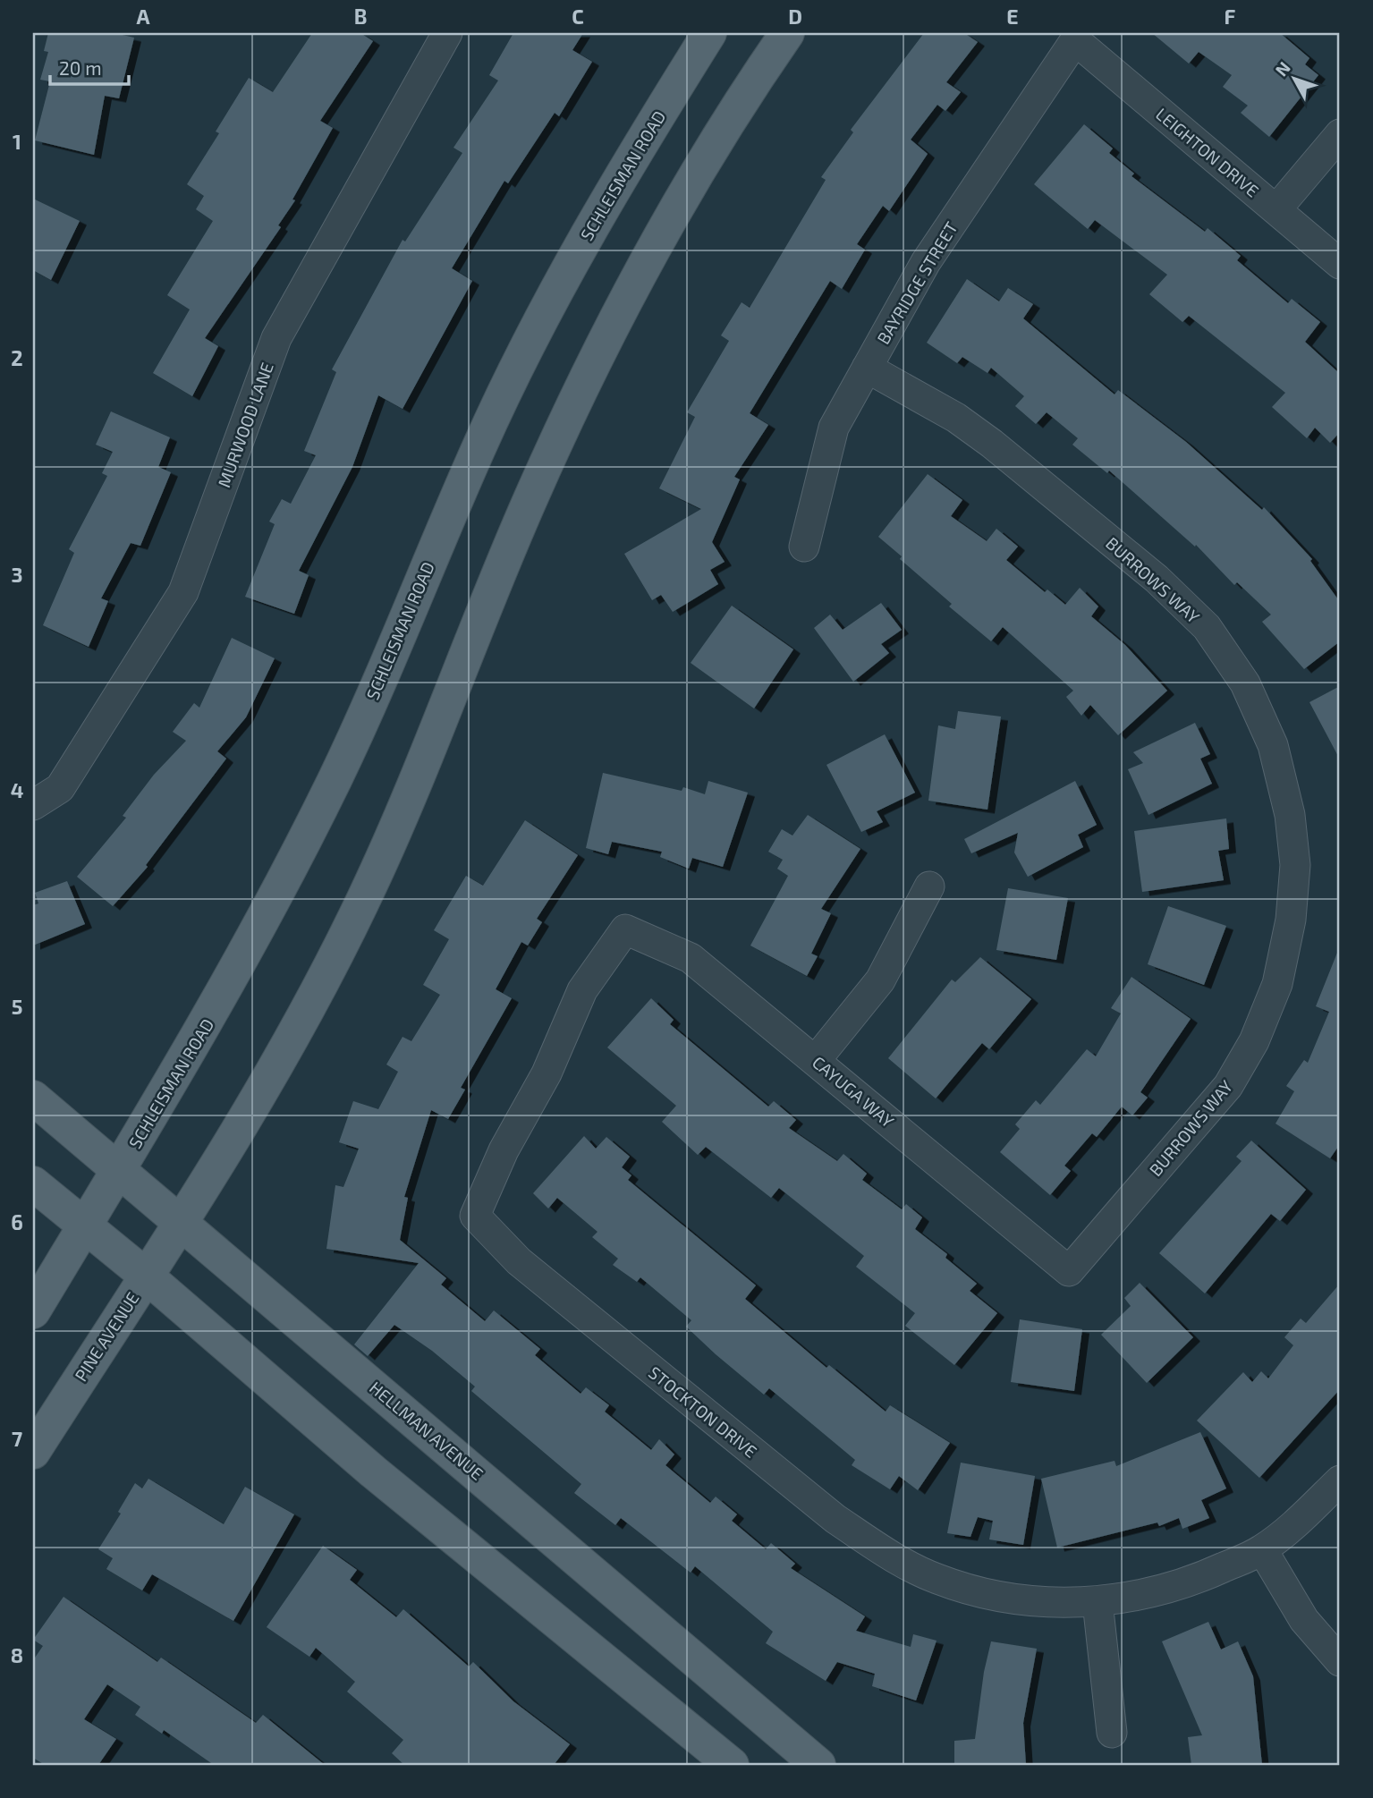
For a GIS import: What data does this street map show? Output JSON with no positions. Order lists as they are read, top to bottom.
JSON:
{
  "streets": {
    "main road": ["SCHLEISMAN ROAD", "PINE AVENUE", "HELLMAN AVENUE"],
    "street": [
      "LEIGHTON DRIVE",
      "BAYRIDGE STREET",
      "MURWOOD LANE",
      "BURROWS WAY",
      "CAYUGA WAY",
      "STOCKTON DRIVE"
    ]
  },
  "crossings": [
    ["LEIGHTON DRIVE", "BAYRIDGE STREET"],
    ["SCHLEISMAN ROAD", "HELLMAN AVENUE"],
    ["BAYRIDGE STREET", "BURROWS WAY"],
    ["BURROWS WAY", "CAYUGA WAY"],
    ["CAYUGA WAY", "STOCKTON DRIVE"],
    ["PINE AVENUE", "HELLMAN AVENUE"]
  ],
  "scale_bar": "20 m",
  "north": "top left",
  "grid": {
    "columns": [
      "A",
      "B",
      "C",
      "D",
      "E",
      "F"
    ],
    "rows": [
      "1",
      "2",
      "3",
      "4",
      "5",
      "6",
      "7",
      "8"
    ]
  }
}
